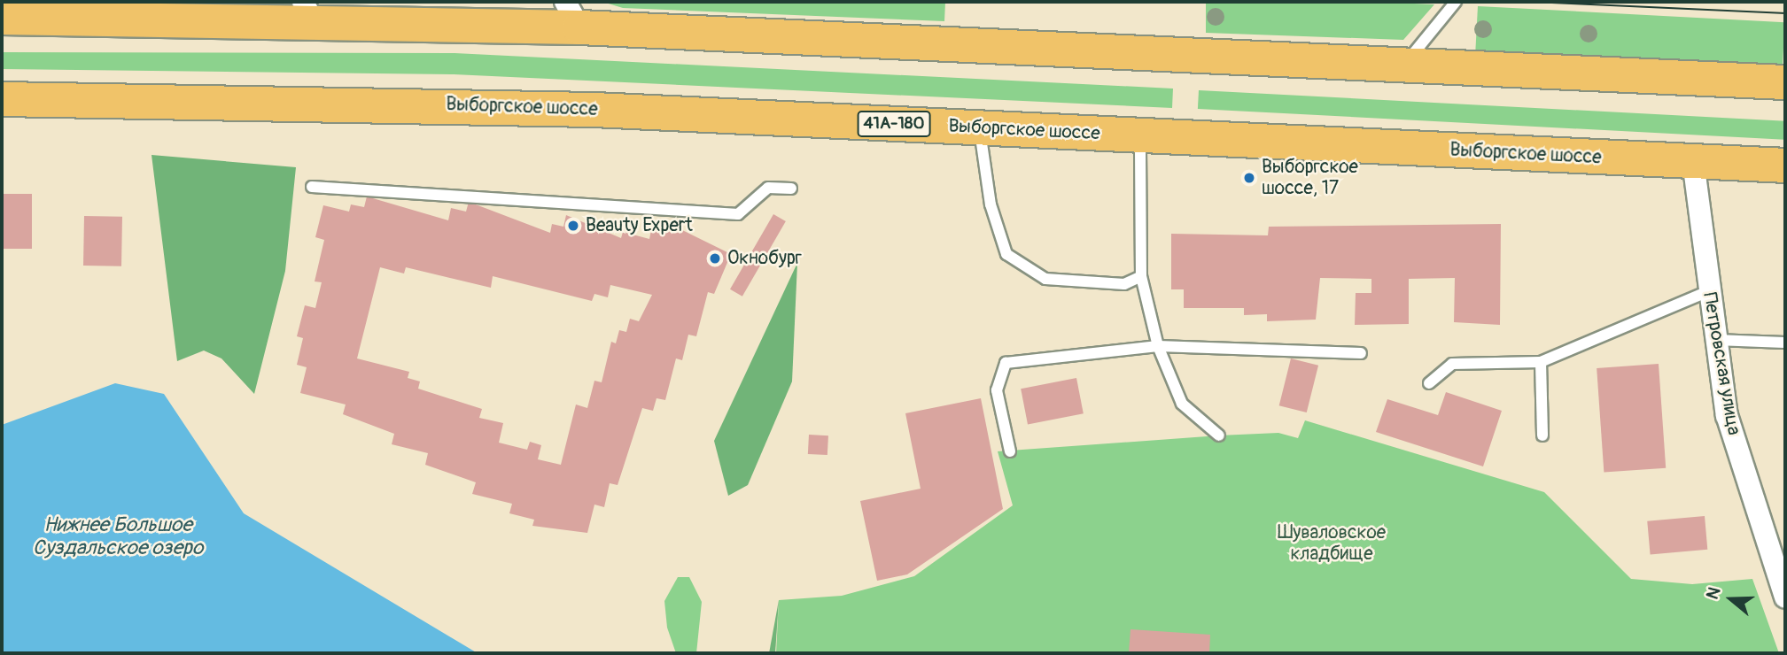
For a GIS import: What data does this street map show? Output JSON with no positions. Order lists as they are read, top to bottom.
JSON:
{
  "streets": {
    "main road": ["Выборгское шоссе", "41А-180"],
    "street": ["Петровская улица"]
  },
  "crossings": [
    ["Выборгское шоссе", "Петровская улица"]
  ],
  "water": ["Нижнее Большое Суздальское озеро"],
  "parks": ["Шуваловское кладбище"],
  "places": ["Выборгское шоссе, 17", "Beauty Expert", "Окнобург"],
  "north": "left"
}
